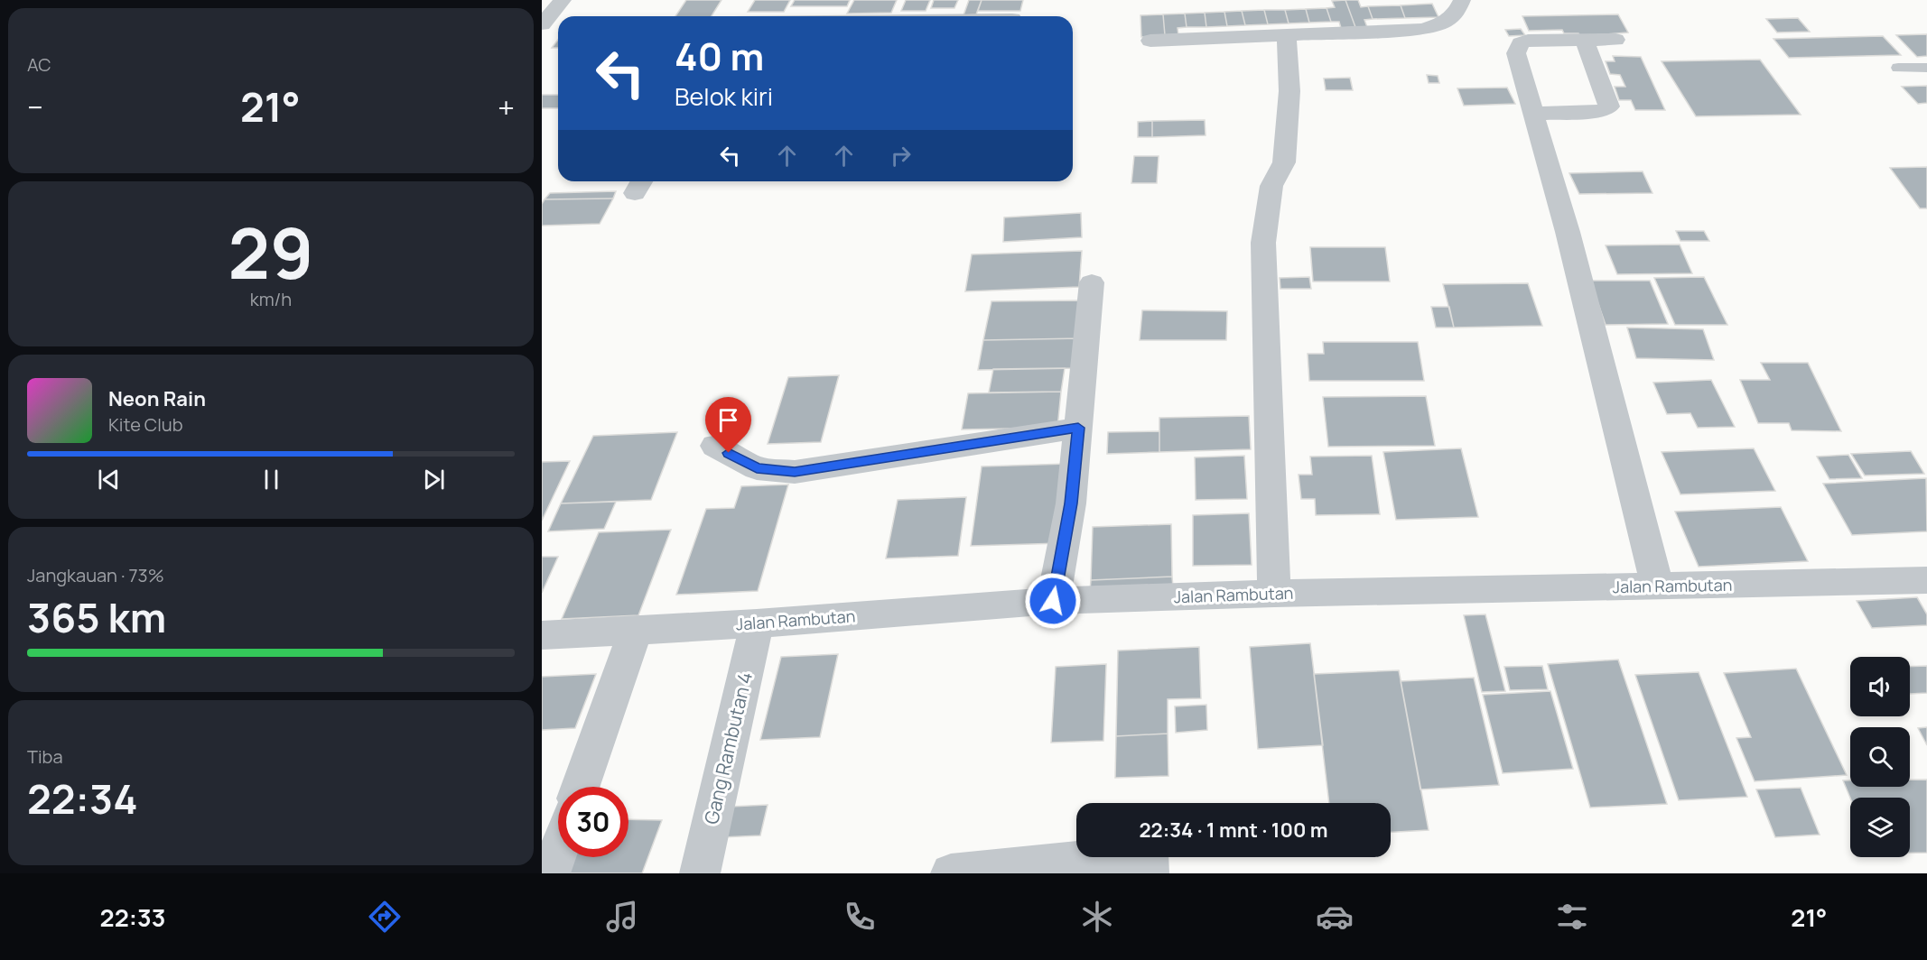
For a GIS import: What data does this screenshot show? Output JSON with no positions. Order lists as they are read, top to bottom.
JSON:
{
  "streets": {
    "street": ["Jalan Rambutan", "Gang Rambutan 4"]
  },
  "crossings": [
    ["Jalan Rambutan", "Gang Rambutan 4"]
  ],
  "page": {
    "tile": [
      "AC",
      ["29", "km/h"],
      ["Jangkauan · 73%", "365 km"],
      ["Tiba", "22:34"]
    ],
    "turn": ["40 m", "Belok kiri"],
    "heat": ["−", "21°", "+"],
    "song": ["Neon Rain", "Kite Club"],
    "limit": "30",
    "trip": "22:34 · 1 mnt · 100 m",
    "tabs": ["22:33", "21°"]
  }
}
